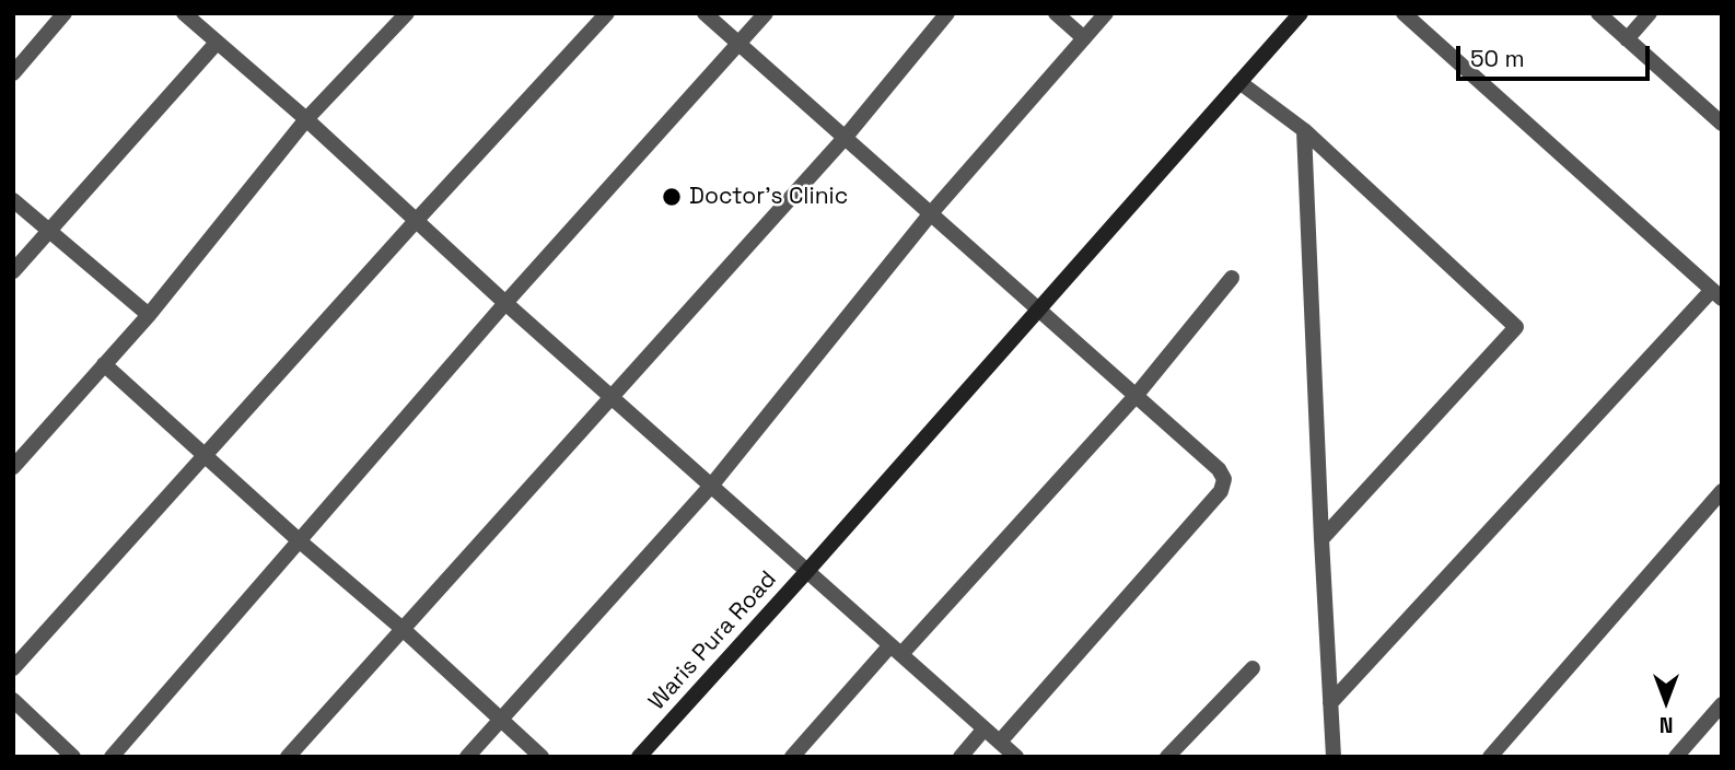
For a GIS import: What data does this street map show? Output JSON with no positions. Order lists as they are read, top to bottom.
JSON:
{
  "streets": {
    "main road": ["Waris Pura Road"]
  },
  "places": ["Doctor's Clinic"],
  "scale_bar": "50 m",
  "north": "bottom"
}
